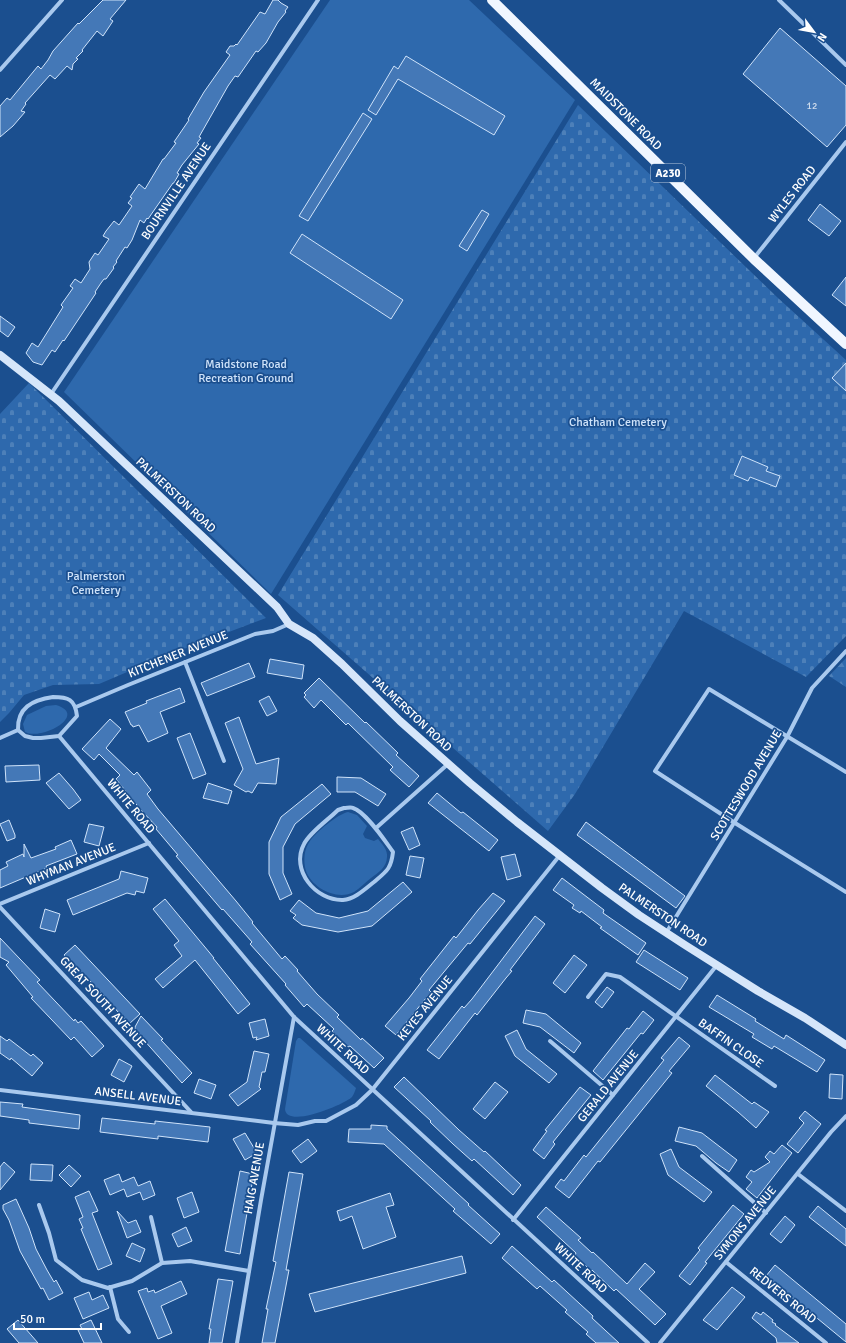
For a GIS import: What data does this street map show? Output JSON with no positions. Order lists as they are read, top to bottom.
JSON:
{
  "streets": {
    "main road": ["MAIDSTONE ROAD", "A230"],
    "street": [
      "BOURNVILLE AVENUE",
      "WYLES ROAD",
      "PALMERSTON ROAD",
      "KITCHENER AVENUE",
      "SCOTTESWOOD AVENUE",
      "WHITE ROAD",
      "WHYMAN AVENUE",
      "GREAT SOUTH AVENUE",
      "KEYES AVENUE",
      "BAFFIN CLOSE",
      "GERALD AVENUE",
      "ANSELL AVENUE",
      "HAIG AVENUE",
      "SYMONS AVENUE",
      "REDVERS ROAD"
    ]
  },
  "crossings": [
    ["MAIDSTONE ROAD", "WYLES ROAD"],
    ["BOURNVILLE AVENUE", "PALMERSTON ROAD"],
    ["PALMERSTON ROAD", "KITCHENER AVENUE"],
    ["PALMERSTON ROAD", "SCOTTESWOOD AVENUE"],
    ["PALMERSTON ROAD", "KEYES AVENUE"],
    ["PALMERSTON ROAD", "GERALD AVENUE"],
    ["KITCHENER AVENUE", "WHITE ROAD"],
    ["WHITE ROAD", "WHYMAN AVENUE"],
    ["WHITE ROAD", "KEYES AVENUE"],
    ["WHITE ROAD", "GERALD AVENUE"],
    ["WHITE ROAD", "HAIG AVENUE"],
    ["WHYMAN AVENUE", "GREAT SOUTH AVENUE"],
    ["GREAT SOUTH AVENUE", "ANSELL AVENUE"],
    ["KEYES AVENUE", "ANSELL AVENUE"],
    ["KEYES AVENUE", "HAIG AVENUE"],
    ["BAFFIN CLOSE", "GERALD AVENUE"],
    ["ANSELL AVENUE", "HAIG AVENUE"],
    ["SYMONS AVENUE", "REDVERS ROAD"]
  ],
  "parks": ["Maidstone Road Recreation Ground", "Chatham Cemetery", "Palmerston Cemetery"],
  "house_numbers": ["12"],
  "scale_bar": "50 m",
  "north": "bottom right"
}
